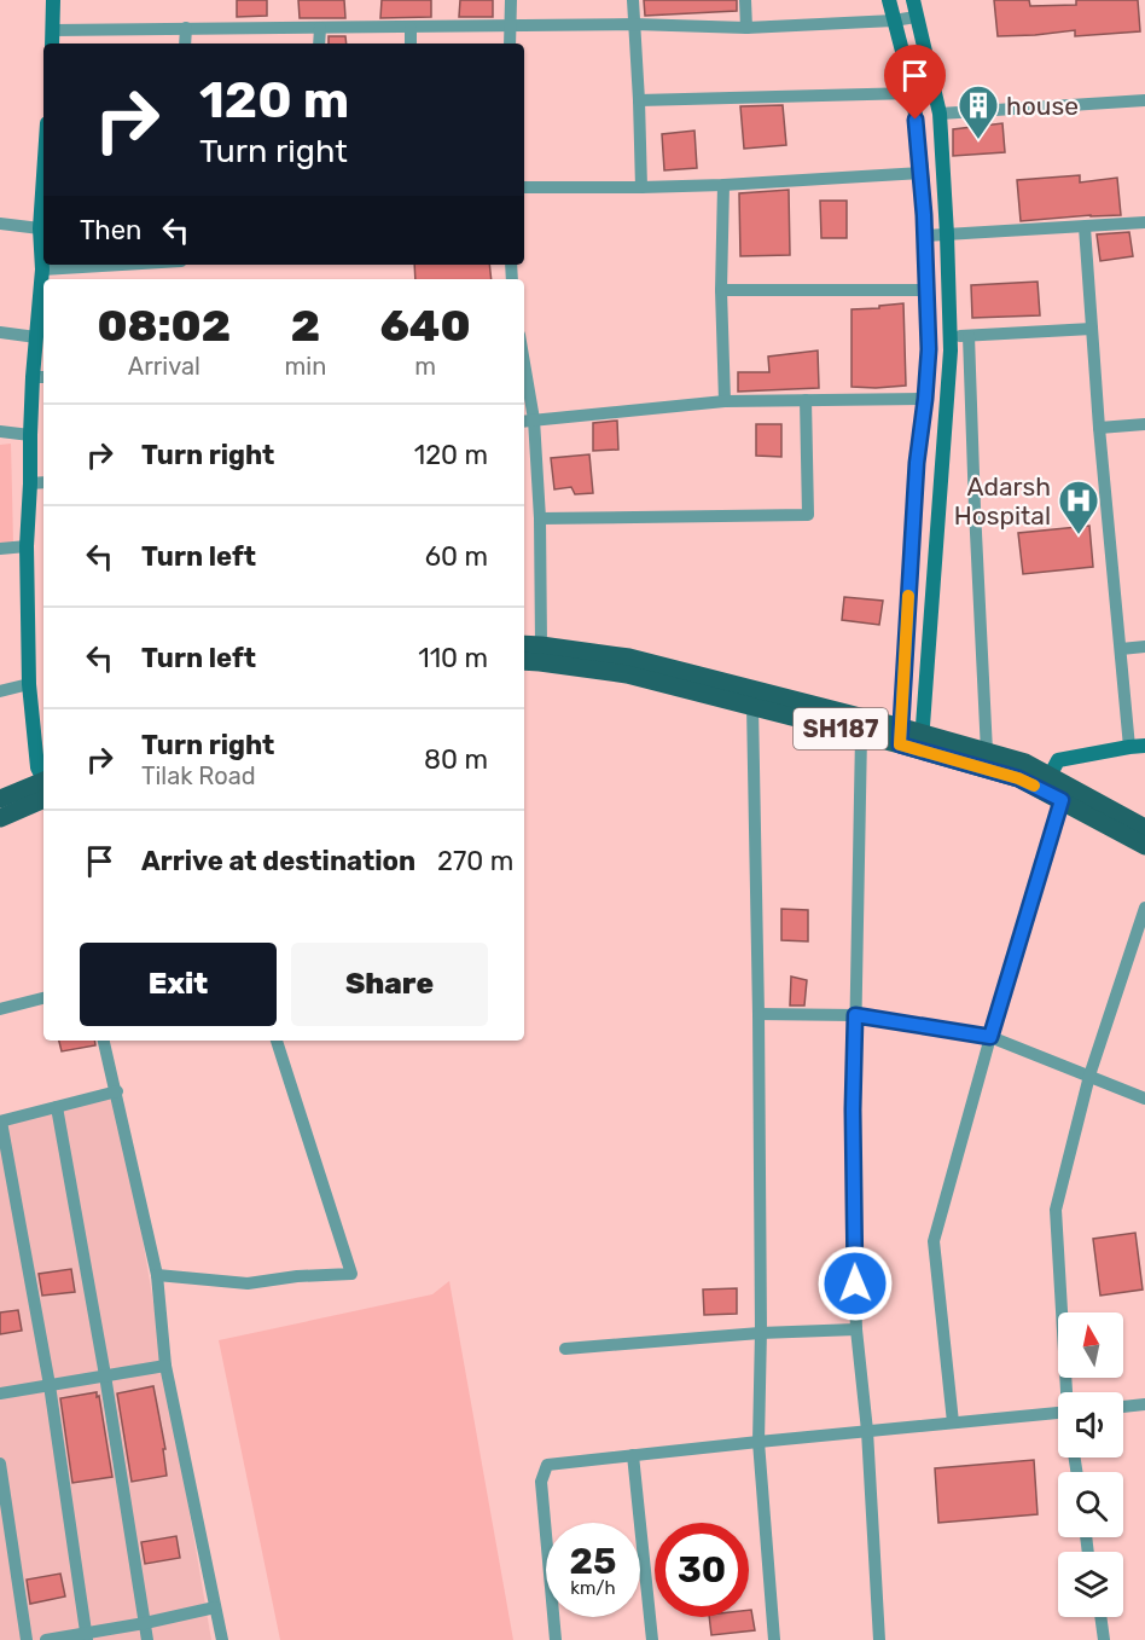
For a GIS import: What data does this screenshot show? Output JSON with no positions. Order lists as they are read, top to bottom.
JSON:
{
  "streets": {
    "main road": ["SH187"]
  },
  "places": {
    "building": ["house"],
    "hospital": ["Adarsh Hospital"]
  },
  "north": "top",
  "page": {
    "turn": ["120 m", "Turn right"],
    "then": "Then",
    "eta": [
      "08:02",
      "Arrival",
      "2",
      "min",
      "640",
      "m"
    ],
    "list": [
      {
        "name": "Turn right",
        "value": "120 m"
      },
      {
        "name": "Turn left",
        "value": "60 m"
      },
      {
        "name": "Turn left",
        "value": "110 m"
      },
      {
        "name": "Turn right",
        "note": "Tilak Road",
        "value": "80 m"
      },
      {
        "name": "Arrive at destination",
        "value": "270 m"
      }
    ],
    "buttons": ["Exit", "Share"],
    "speed": "25 km/h",
    "limit": "30"
  }
}
